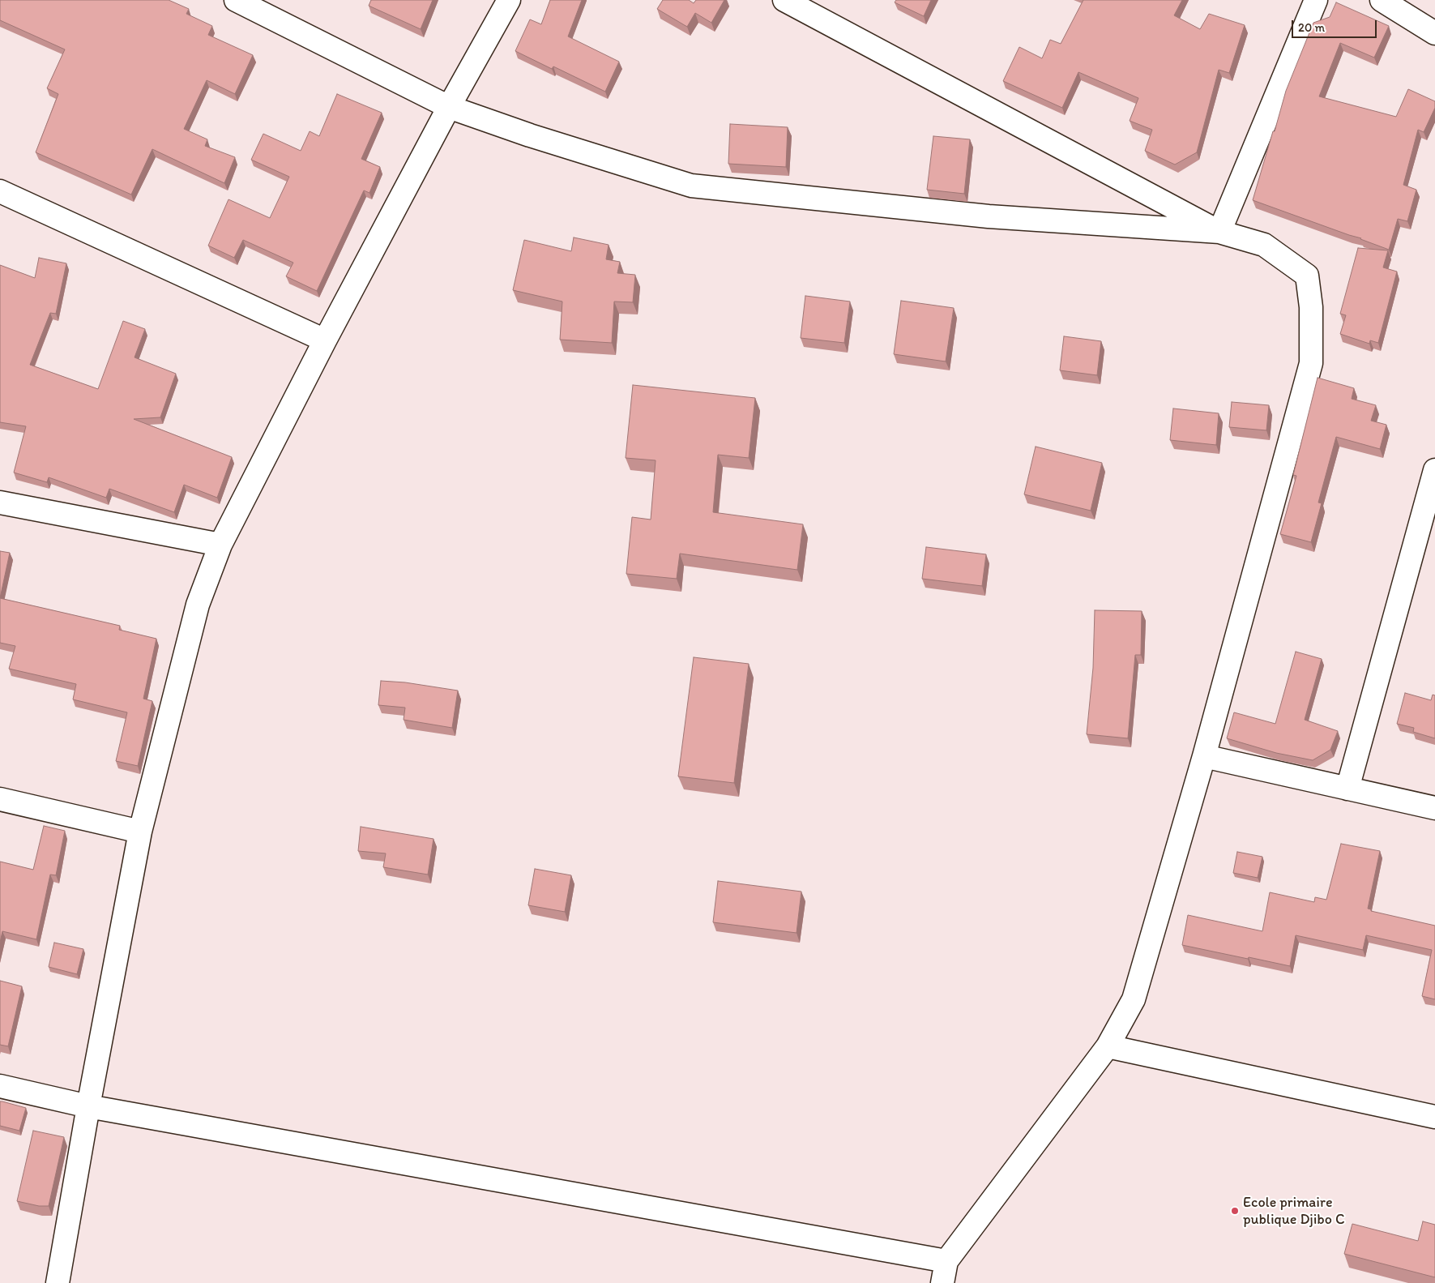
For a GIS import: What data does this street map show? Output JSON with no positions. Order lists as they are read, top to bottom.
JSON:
{
  "places": ["Ecole primaire publique Djibo C"],
  "scale_bar": "20 m"
}
